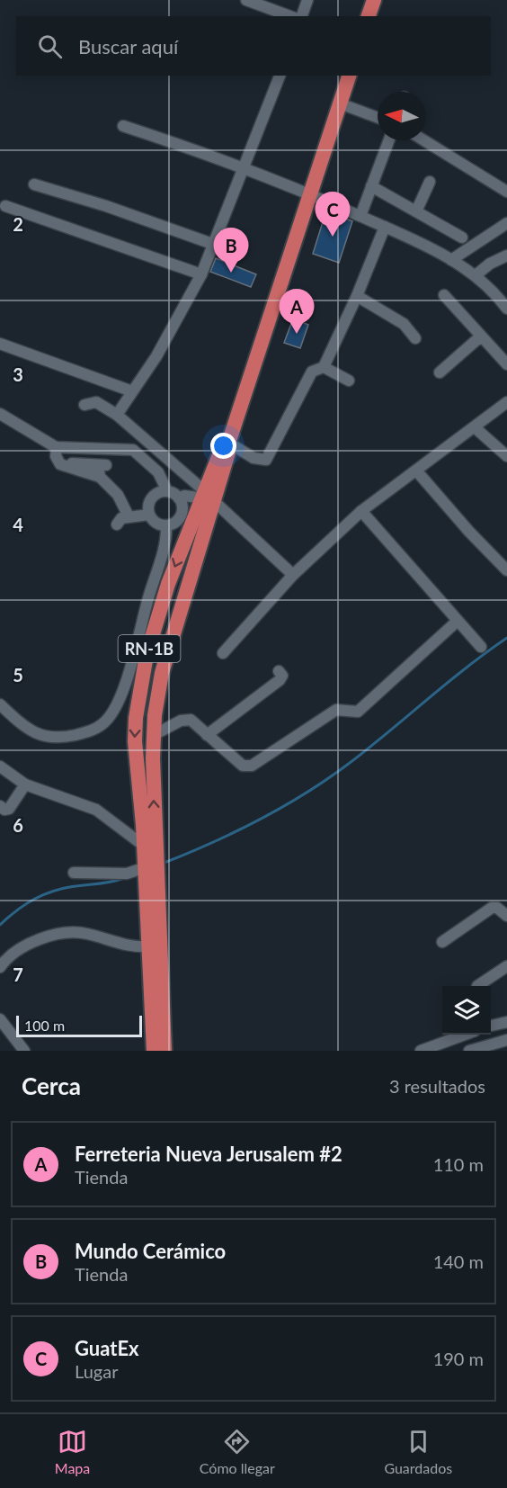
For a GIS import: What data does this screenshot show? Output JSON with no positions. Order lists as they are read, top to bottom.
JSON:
{
  "streets": {
    "highway": ["RN-1B"]
  },
  "scale_bar": "100 m",
  "north": "left",
  "page": {
    "search": "Buscar aquí",
    "pins": ["C", "B", "A"],
    "scale": "100 m",
    "heading": ["Cerca", "3 resultados"],
    "list": [
      {
        "mark": "A",
        "name": "Ferreteria Nueva Jerusalem #2",
        "note": "Tienda",
        "value": "110 m"
      },
      {
        "mark": "B",
        "name": "Mundo Cerámico",
        "note": "Tienda",
        "value": "140 m"
      },
      {
        "mark": "C",
        "name": "GuatEx",
        "note": "Lugar",
        "value": "190 m"
      }
    ],
    "nav": ["Mapa", "Cómo llegar", "Guardados"]
  },
  "grid": {
    "rows": [
      "2",
      "3",
      "4",
      "5",
      "6",
      "7"
    ]
  }
}
